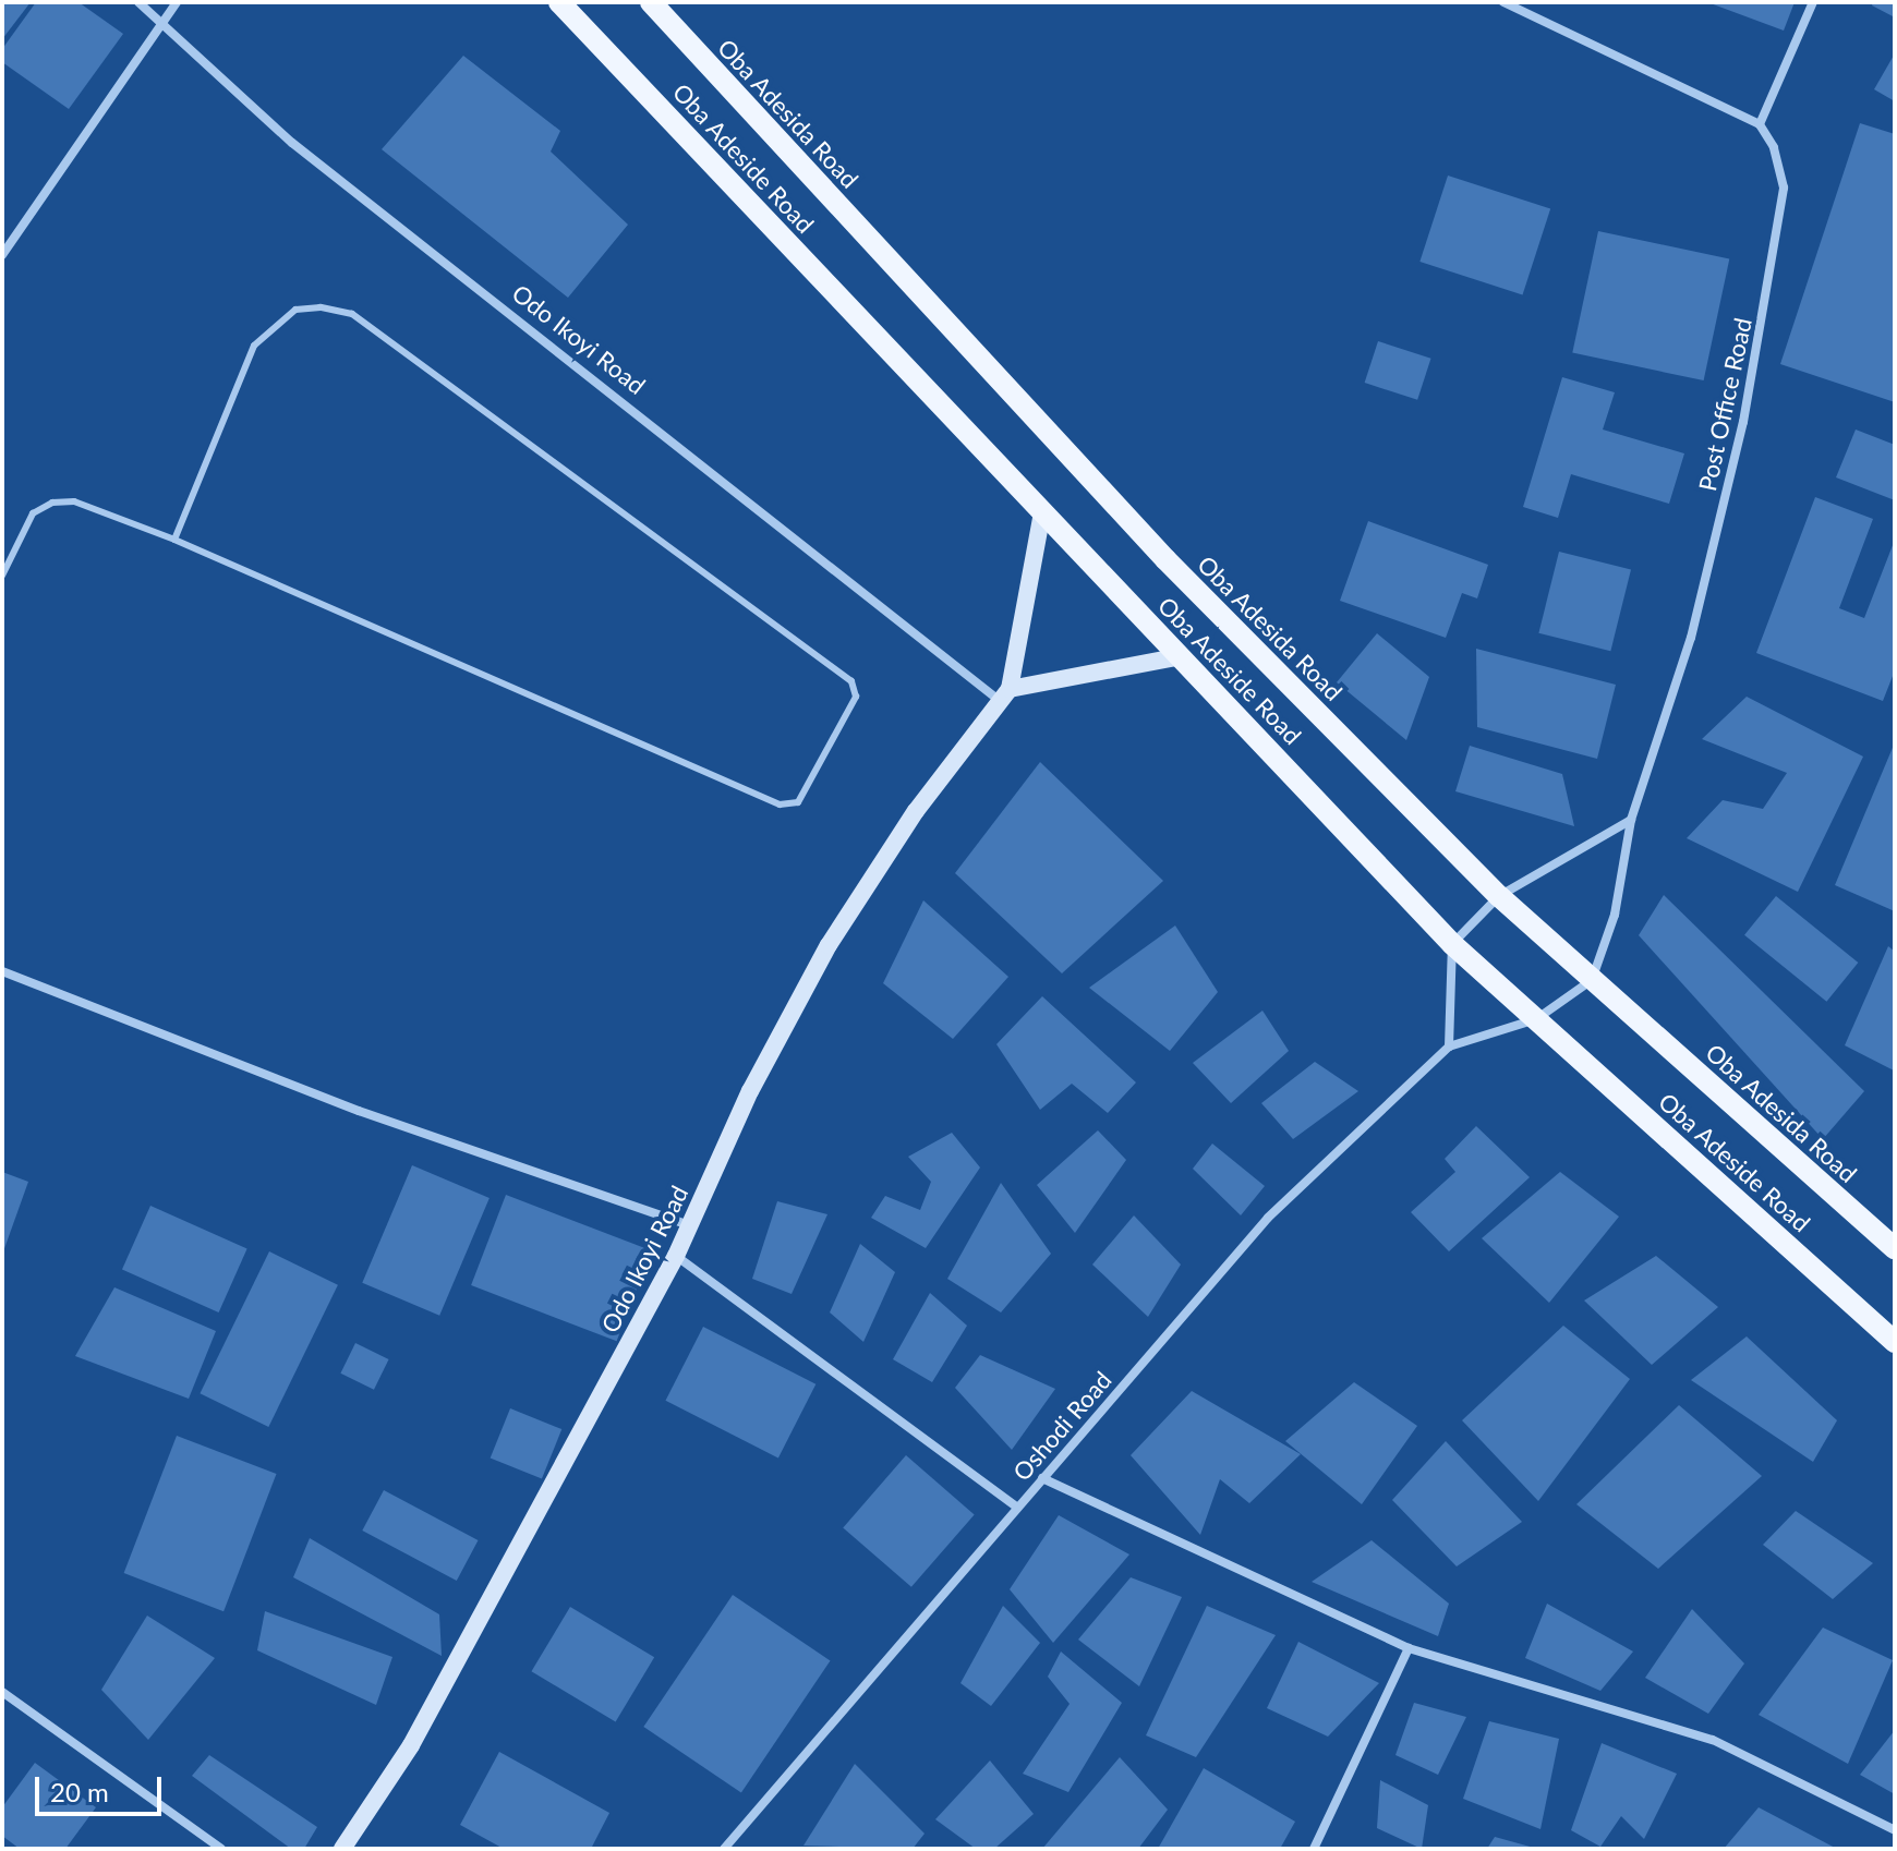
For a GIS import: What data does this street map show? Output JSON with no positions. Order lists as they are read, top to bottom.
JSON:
{
  "streets": {
    "main road": ["Oba Adesida Road", "Oba Adeside Road", "Odo Ikoyi Road"],
    "street": ["Post Office Road", "Oshodi Road"]
  },
  "crossings": [
    ["Oba Adesida Road", "Post Office Road"]
  ],
  "scale_bar": "20 m"
}
